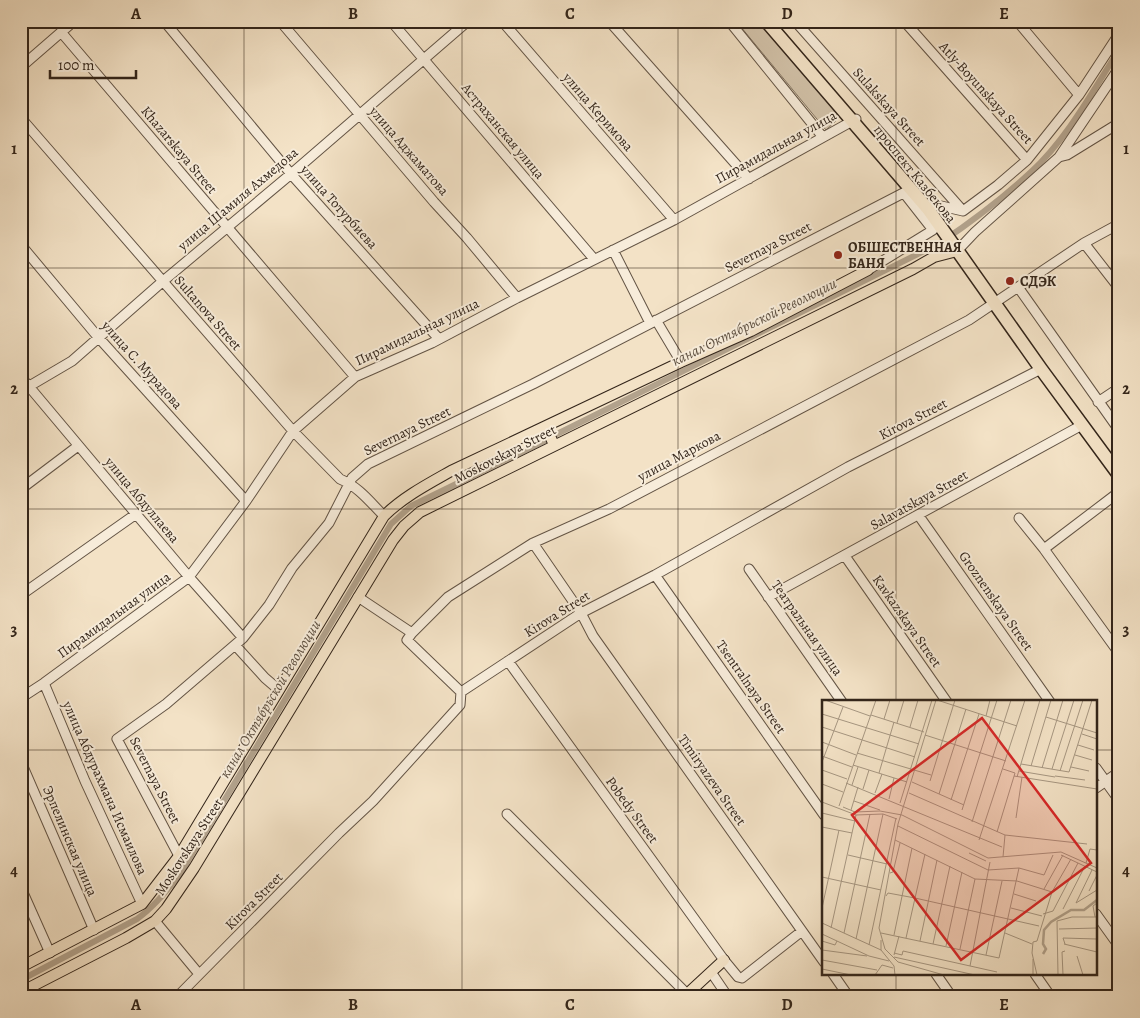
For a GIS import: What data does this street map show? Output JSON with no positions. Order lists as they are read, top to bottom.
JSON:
{
  "streets": {
    "highway": ["проспект Казбекова"],
    "main road": ["Moskovskaya Street"],
    "street": [
      "Atly-Boyunskaya Street",
      "Sulakskaya Street",
      "улица Керимова",
      "Астраханская улица",
      "Пирамидальная улица",
      "Khazarskaya Street",
      "улица Аджаматова",
      "улица Шамиля Ахмедова",
      "улица Тотурбиева",
      "Severnaya Street",
      "Sultanova Street",
      "улица С. Мурадова",
      "Kirova Street",
      "улица Маркова",
      "улица Абдуллаева",
      "Salavatskaya Street",
      "Groznenskaya Street",
      "Kavkazskaya Street",
      "Театральная улица",
      "Tsentralnaya Street",
      "Timiryazeva Street",
      "улица Абдурахмана Исмаилова",
      "Pobedy Street",
      "Эрпелинская улица"
    ]
  },
  "crossings": [
    ["улица Керимова", "Пирамидальная улица"],
    ["Астраханская улица", "Пирамидальная улица"],
    ["Астраханская улица", "улица Шамиля Ахмедова"],
    ["Пирамидальная улица", "Khazarskaya Street"],
    ["Пирамидальная улица", "улица Аджаматова"],
    ["Пирамидальная улица", "проспект Казбекова"],
    ["Пирамидальная улица", "улица Тотурбиева"],
    ["Пирамидальная улица", "Sultanova Street"],
    ["Пирамидальная улица", "улица С. Мурадова"],
    ["Пирамидальная улица", "улица Абдуллаева"],
    ["Пирамидальная улица", "улица Абдурахмана Исмаилова"],
    ["Khazarskaya Street", "улица Шамиля Ахмедова"],
    ["улица Аджаматова", "улица Шамиля Ахмедова"],
    ["проспект Казбекова", "Severnaya Street"],
    ["проспект Казбекова", "Kirova Street"],
    ["проспект Казбекова", "Moskovskaya Street"],
    ["проспект Казбекова", "улица Маркова"],
    ["проспект Казбекова", "Salavatskaya Street"],
    ["улица Шамиля Ахмедова", "улица Тотурбиева"],
    ["улица Шамиля Ахмедова", "Sultanova Street"],
    ["улица Шамиля Ахмедова", "улица С. Мурадова"],
    ["улица Шамиля Ахмедова", "улица Абдуллаева"],
    ["Severnaya Street", "Sultanova Street"],
    ["Severnaya Street", "Moskovskaya Street"],
    ["Severnaya Street", "улица Абдуллаева"],
    ["Sultanova Street", "Moskovskaya Street"],
    ["Kirova Street", "Tsentralnaya Street"],
    ["Kirova Street", "Timiryazeva Street"],
    ["Kirova Street", "Pobedy Street"],
    ["Moskovskaya Street", "улица Абдурахмана Исмаилова"],
    ["улица Маркова", "Timiryazeva Street"],
    ["Salavatskaya Street", "Groznenskaya Street"],
    ["Salavatskaya Street", "Kavkazskaya Street"],
    ["Salavatskaya Street", "Театральная улица"],
    ["Timiryazeva Street", "Pobedy Street"]
  ],
  "water": ["канал Октябрьской Революции"],
  "places": ["ОБШЕСТВЕННАЯ БАНЯ", "СДЭК"],
  "scale_bar": "100 m",
  "grid": {
    "columns": [
      "A",
      "B",
      "C",
      "D",
      "E"
    ],
    "rows": [
      "1",
      "2",
      "3",
      "4"
    ]
  }
}
